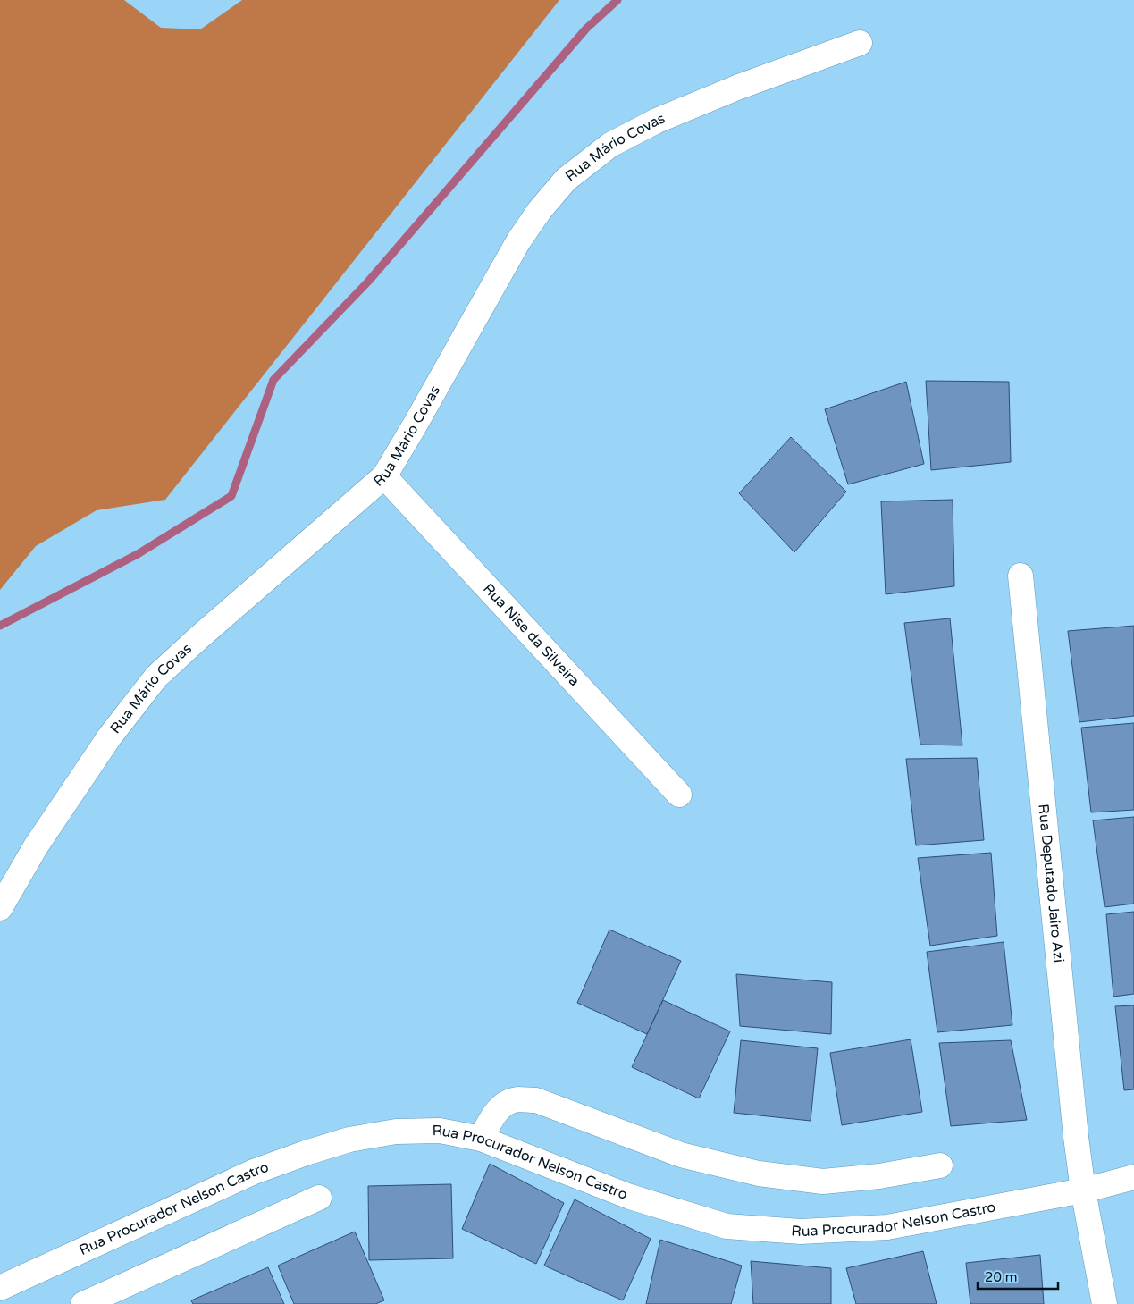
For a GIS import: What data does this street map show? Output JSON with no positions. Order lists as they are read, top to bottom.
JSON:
{
  "streets": {
    "street": [
      "Rua Mário Covas",
      "Rua Nise da Silveira",
      "Rua Deputado Jaíro Azi",
      "Rua Procurador Nelson Castro"
    ]
  },
  "crossings": [
    ["Rua Mário Covas", "Rua Nise da Silveira"],
    ["Rua Deputado Jaíro Azi", "Rua Procurador Nelson Castro"]
  ],
  "scale_bar": "20 m"
}
